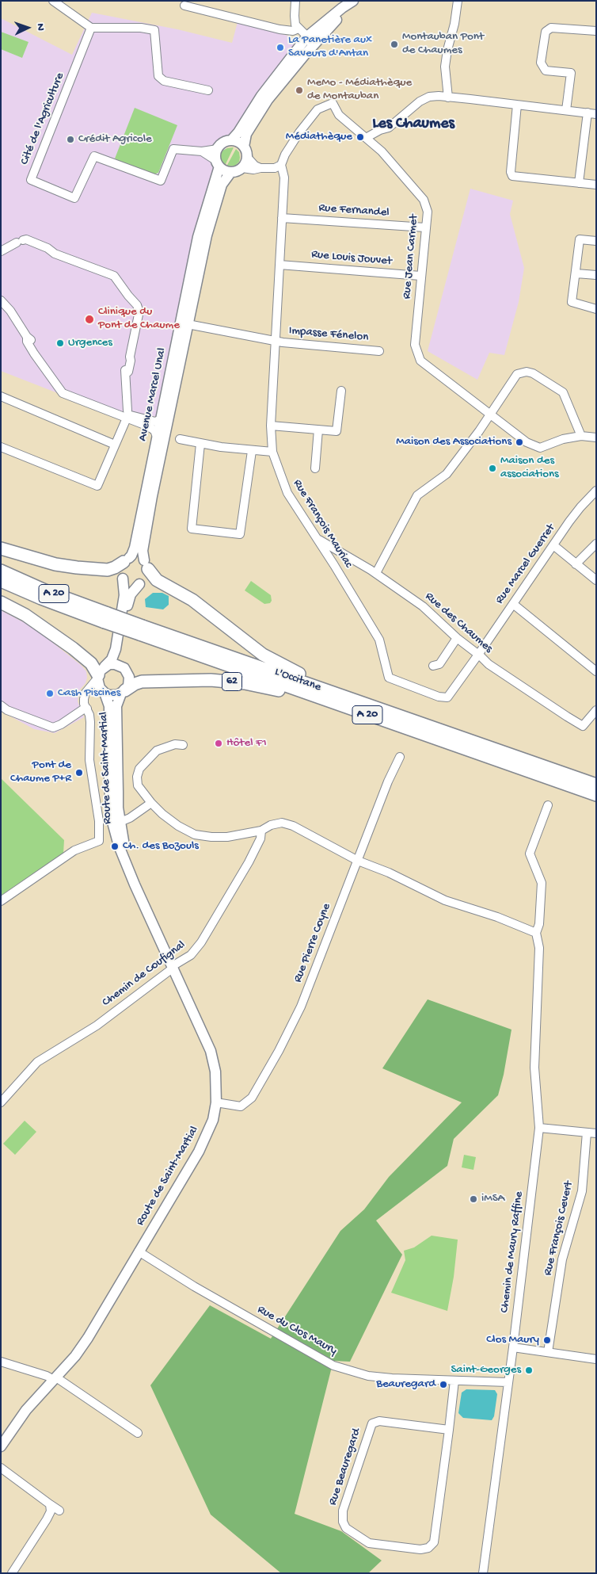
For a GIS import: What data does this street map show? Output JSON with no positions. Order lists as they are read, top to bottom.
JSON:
{
  "streets": {
    "highway": ["A 20", "L'Occitane", "62"],
    "main road": ["Avenue Marcel Unal", "Route de Saint-Martial"],
    "street": [
      "Cité de l'Agriculture",
      "Rue Fernandel",
      "Rue Jean Carmet",
      "Rue Louis Jouvet",
      "Impasse Fénelon",
      "Rue François Mauriac",
      "Rue Marcel Guerret",
      "Rue des Chaumes",
      "Rue Pierre Coyne",
      "Chemin de Coufignal",
      "Rue François Cevert",
      "Chemin de Maury Raffine",
      "Rue du Clos Maury",
      "Rue Beauregard"
    ]
  },
  "crossings": [
    ["Cité de l'Agriculture", "Avenue Marcel Unal"],
    ["Rue Fernandel", "Rue Jean Carmet"],
    ["Rue Fernandel", "Rue François Mauriac"],
    ["Rue Jean Carmet", "Rue Louis Jouvet"],
    ["Rue Jean Carmet", "Rue François Mauriac"],
    ["Rue Louis Jouvet", "Rue François Mauriac"],
    ["Impasse Fénelon", "Avenue Marcel Unal"],
    ["Impasse Fénelon", "Rue François Mauriac"],
    ["Rue François Mauriac", "Rue Marcel Guerret"],
    ["Rue François Mauriac", "Rue des Chaumes"],
    ["Rue Marcel Guerret", "Rue des Chaumes"],
    ["L'Occitane", "62"],
    ["62", "Route de Saint-Martial"],
    ["Route de Saint-Martial", "Rue Pierre Coyne"],
    ["Route de Saint-Martial", "Chemin de Coufignal"],
    ["Route de Saint-Martial", "Rue du Clos Maury"],
    ["Chemin de Maury Raffine", "Rue du Clos Maury"],
    ["Rue du Clos Maury", "Rue Beauregard"]
  ],
  "districts": ["Les Chaumes"],
  "places": [
    "Montauban Pont de Chaumes",
    "La Panetière aux Saveurs d'Antan",
    "MeMo - Médiathèque de Montauban",
    "Médiathèque",
    "Crédit Agricole",
    "Clinique du Pont de Chaume",
    "Urgences",
    "Maison des Associations",
    "Maison des associations",
    "Cash Piscines",
    "Hôtel F1",
    "Pont de Chaume P+R",
    "Ch. des Bozouls",
    "iMSA",
    "Clos Maury",
    "Saint-Georges",
    "Beauregard"
  ],
  "north": "right"
}
